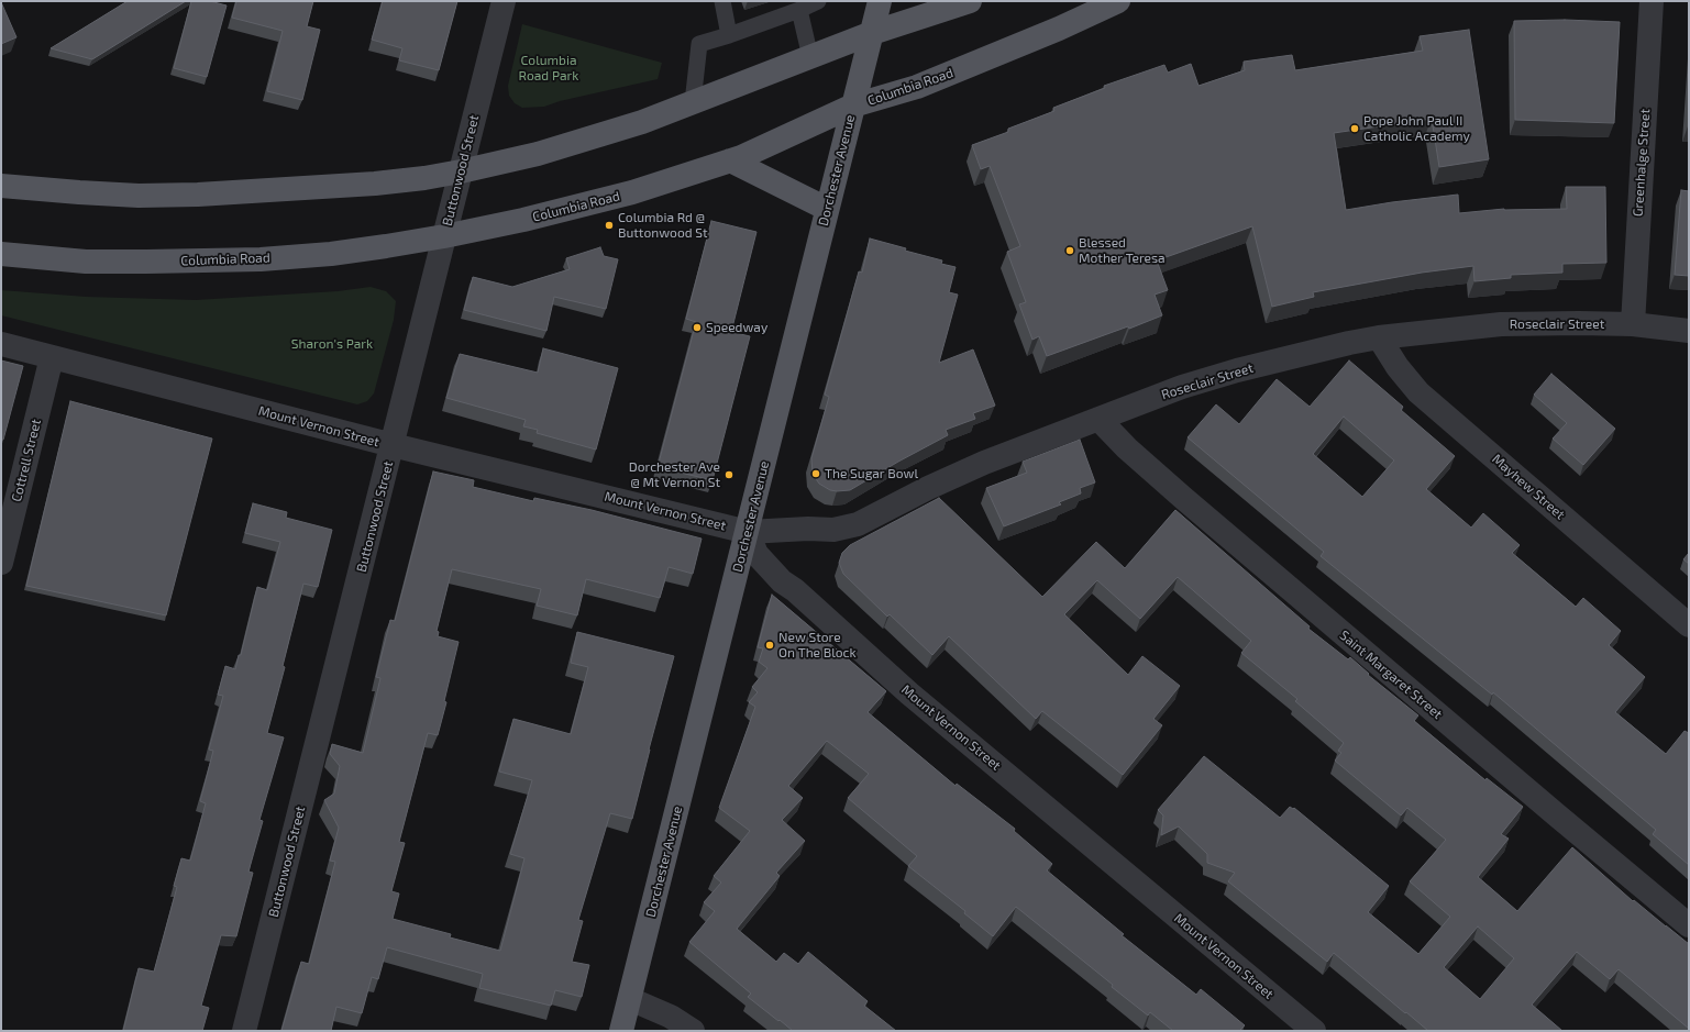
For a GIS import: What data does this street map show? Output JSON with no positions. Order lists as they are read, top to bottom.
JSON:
{
  "streets": {
    "main road": ["Columbia Road", "Dorchester Avenue"],
    "street": [
      "Greenhalge Street",
      "Buttonwood Street",
      "Roseclair Street",
      "Mount Vernon Street",
      "Cottrell Street",
      "Mayhew Street",
      "Saint Margaret Street"
    ]
  },
  "crossings": [
    ["Columbia Road", "Buttonwood Street"],
    ["Columbia Road", "Dorchester Avenue"],
    ["Greenhalge Street", "Roseclair Street"],
    ["Buttonwood Street", "Mount Vernon Street"],
    ["Dorchester Avenue", "Roseclair Street"],
    ["Dorchester Avenue", "Mount Vernon Street"],
    ["Roseclair Street", "Mount Vernon Street"],
    ["Roseclair Street", "Mayhew Street"],
    ["Roseclair Street", "Saint Margaret Street"],
    ["Mount Vernon Street", "Cottrell Street"]
  ],
  "parks": ["Columbia Road Park", "Sharon's Park"],
  "places": [
    "Pope John Paul II Catholic Academy",
    "Columbia Rd @ Buttonwood St",
    "Blessed Mother Teresa",
    "Speedway",
    "The Sugar Bowl",
    "Dorchester Ave @ Mt Vernon St",
    "New Store On The Block"
  ]
}
